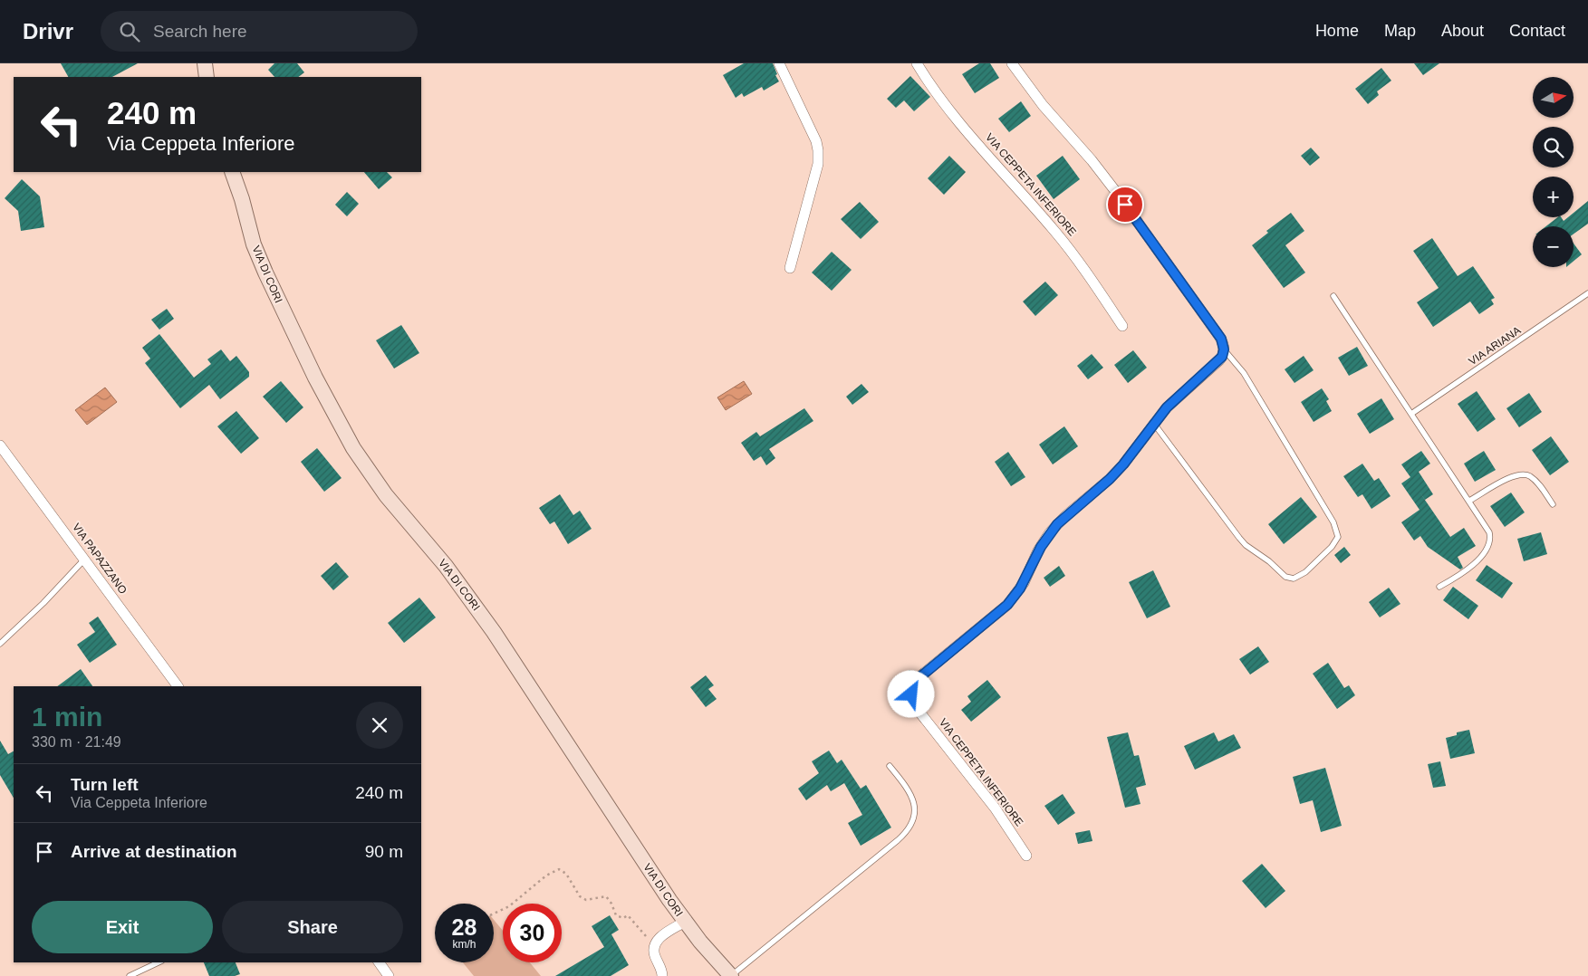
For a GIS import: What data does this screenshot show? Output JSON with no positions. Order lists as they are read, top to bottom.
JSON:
{
  "streets": {
    "main road": ["VIA DI CORI"],
    "street": ["VIA CEPPETA INFERIORE", "VIA PAPAZZANO"],
    "lane": ["VIA ARIANA"]
  },
  "north": "right",
  "page": {
    "header": "Drivr",
    "search": "Search here",
    "nav": [
      "Home",
      "Map",
      "About",
      "Contact"
    ],
    "map_buttons": ["+", "−"],
    "turn": ["240 m", "Via Ceppeta Inferiore"],
    "heading": ["1 min", "330 m · 21:49"],
    "list": [
      {
        "name": "Turn left",
        "note": "Via Ceppeta Inferiore",
        "value": "240 m"
      },
      {
        "name": "Arrive at destination",
        "value": "90 m"
      }
    ],
    "buttons": ["Exit", "Share"],
    "speed": "28 km/h",
    "limit": "30"
  }
}
